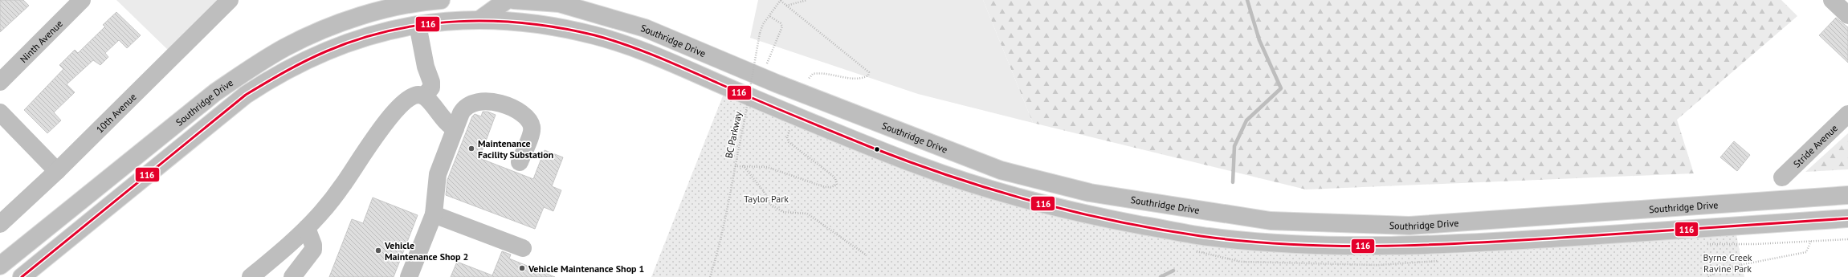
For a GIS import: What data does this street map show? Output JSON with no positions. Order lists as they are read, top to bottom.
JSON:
{
  "streets": {
    "main road": [
      "Southridge Drive",
      "Ninth Avenue",
      "10th Avenue",
      "Stride Avenue"
    ],
    "path": ["BC Parkway"]
  },
  "parks": ["Taylor Park", "Byrne Creek Ravine Park"],
  "places": ["Maintenance Facility Substation", "Vehicle Maintenance Shop 2", "Vehicle Maintenance Shop 1"],
  "lines": ["transit line 116"]
}
